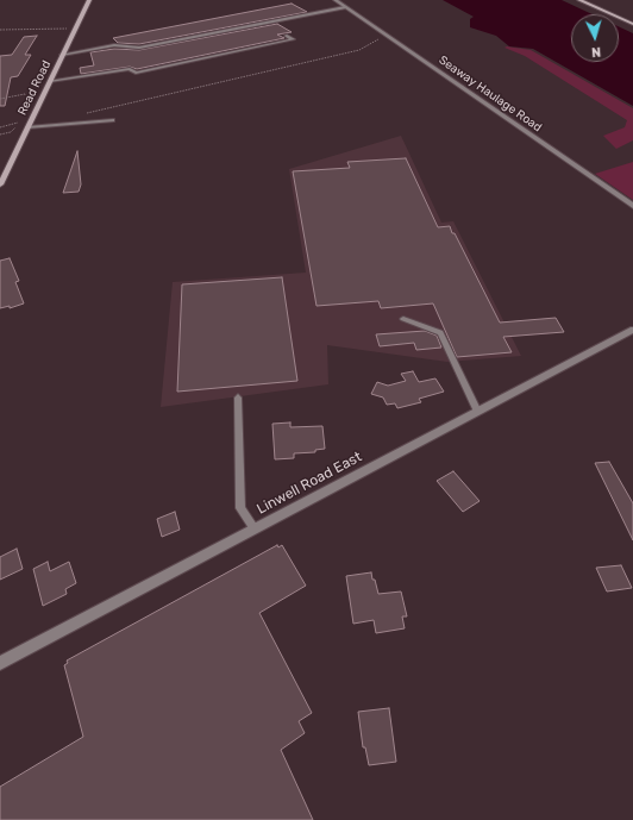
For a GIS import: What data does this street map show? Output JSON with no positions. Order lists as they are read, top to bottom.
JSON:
{
  "streets": {
    "street": ["Read Road", "Seaway Haulage Road", "Linwell Road East"]
  },
  "north": "bottom"
}
